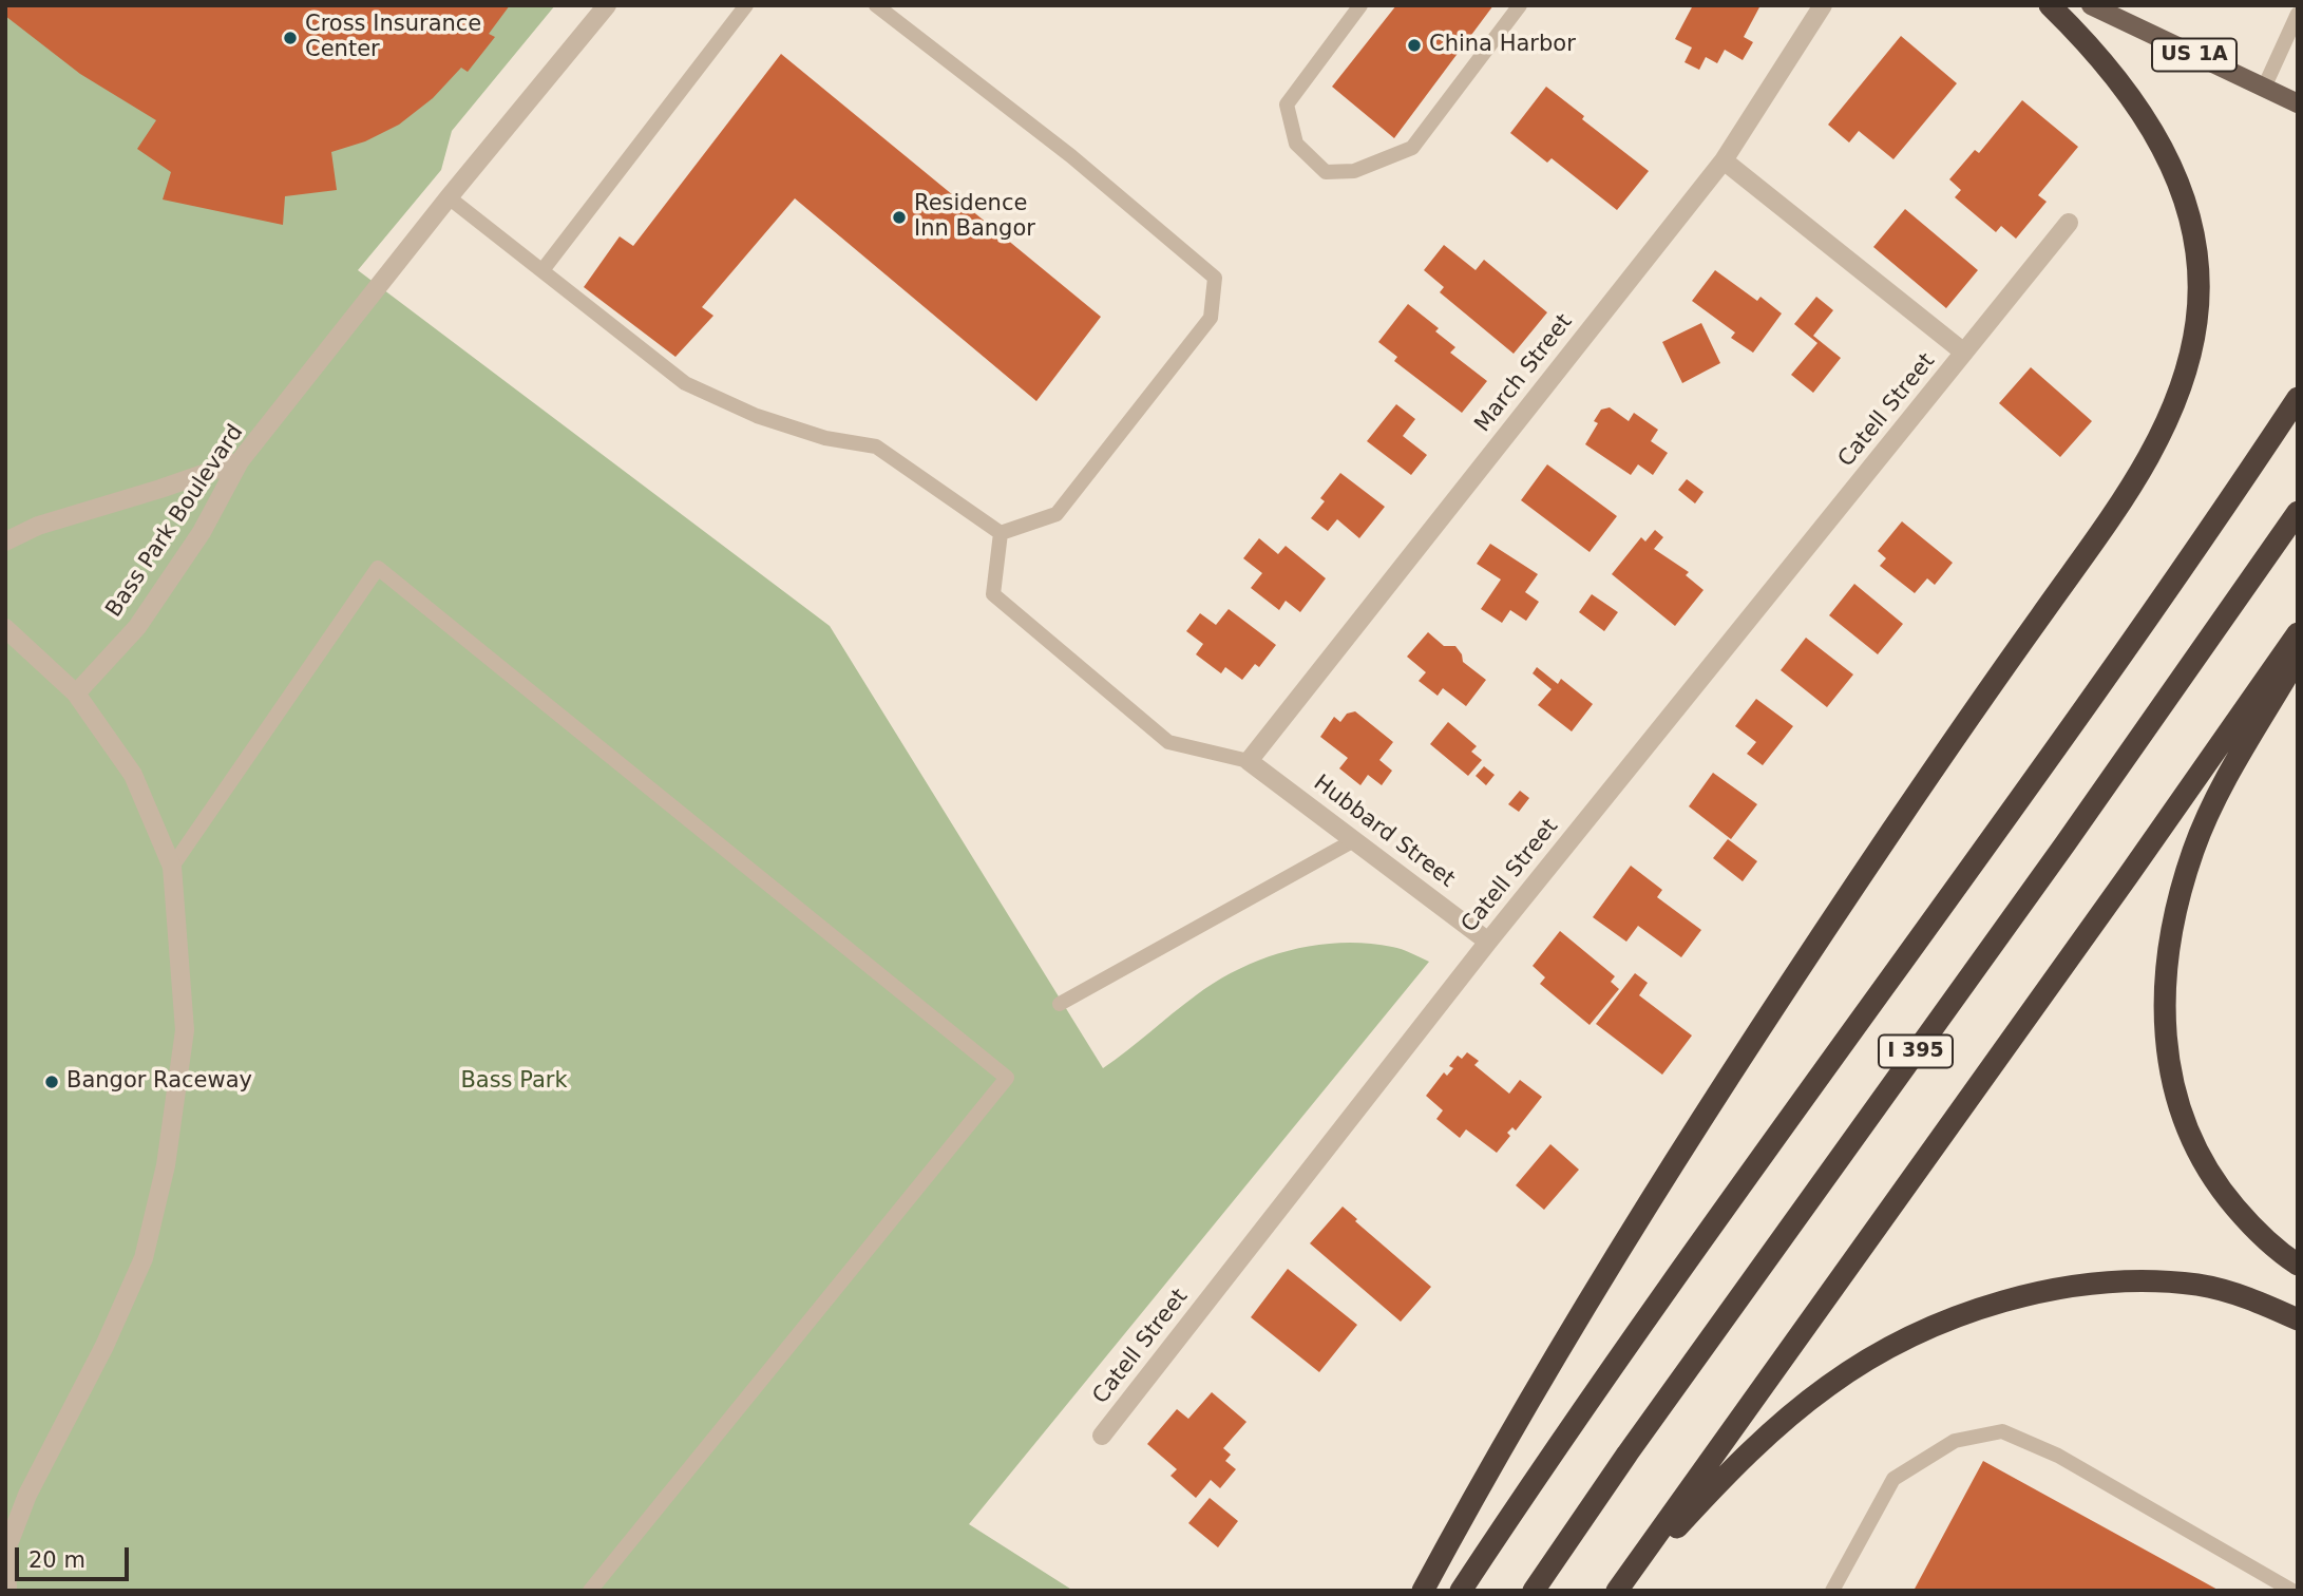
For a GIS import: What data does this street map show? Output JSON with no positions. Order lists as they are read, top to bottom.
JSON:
{
  "streets": {
    "highway": ["I 395"],
    "main road": ["US 1A"],
    "street": [
      "March Street",
      "Catell Street",
      "Bass Park Boulevard",
      "Hubbard Street"
    ]
  },
  "crossings": [
    ["March Street", "Catell Street"],
    ["March Street", "Hubbard Street"],
    ["Catell Street", "Hubbard Street"]
  ],
  "parks": ["Bass Park"],
  "places": [
    "Cross Insurance Center",
    "China Harbor",
    "Residence Inn Bangor",
    "Bangor Raceway"
  ],
  "scale_bar": "20 m"
}
